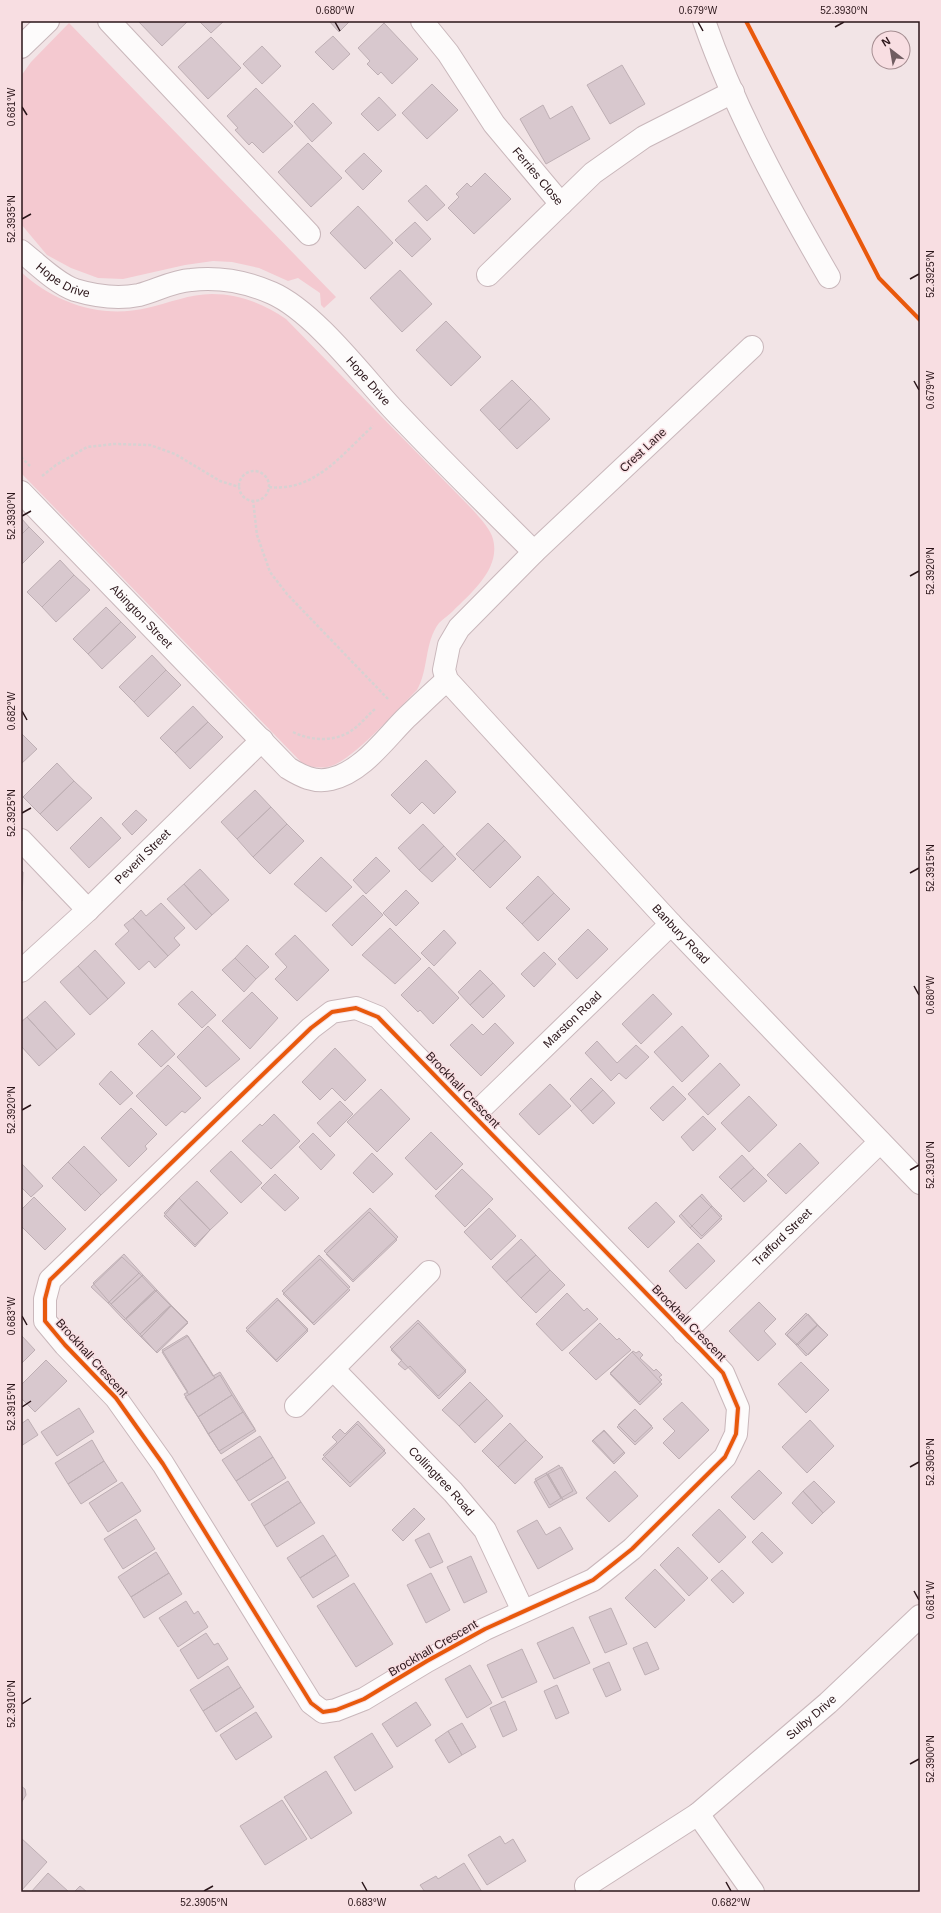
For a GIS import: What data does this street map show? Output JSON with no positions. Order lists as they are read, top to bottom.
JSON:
{
  "streets": {
    "street": [
      "Ferries Close",
      "Hope Drive",
      "Crest Lane",
      "Abington Street",
      "Peveril Street",
      "Banbury Road",
      "Marston Road",
      "Brockhall Crescent",
      "Trafford Street",
      "Collingtree Road",
      "Sulby Drive"
    ]
  },
  "crossings": [
    ["Hope Drive", "Crest Lane"],
    ["Abington Street", "Peveril Street"],
    ["Abington Street", "Banbury Road"],
    ["Banbury Road", "Marston Road"],
    ["Banbury Road", "Trafford Street"],
    ["Marston Road", "Brockhall Crescent"],
    ["Brockhall Crescent", "Trafford Street"],
    ["Brockhall Crescent", "Collingtree Road"]
  ],
  "north": "top left",
  "coordinates": [
    "0.680°W",
    "0.679°W",
    "52.3930°N",
    "0.681°W",
    "52.3935°N",
    "52.3925°N",
    "52.3920°N",
    "0.682°W",
    "52.3915°N",
    "52.3910°N",
    "0.683°W",
    "52.3905°N",
    "52.3900°N"
  ]
}
